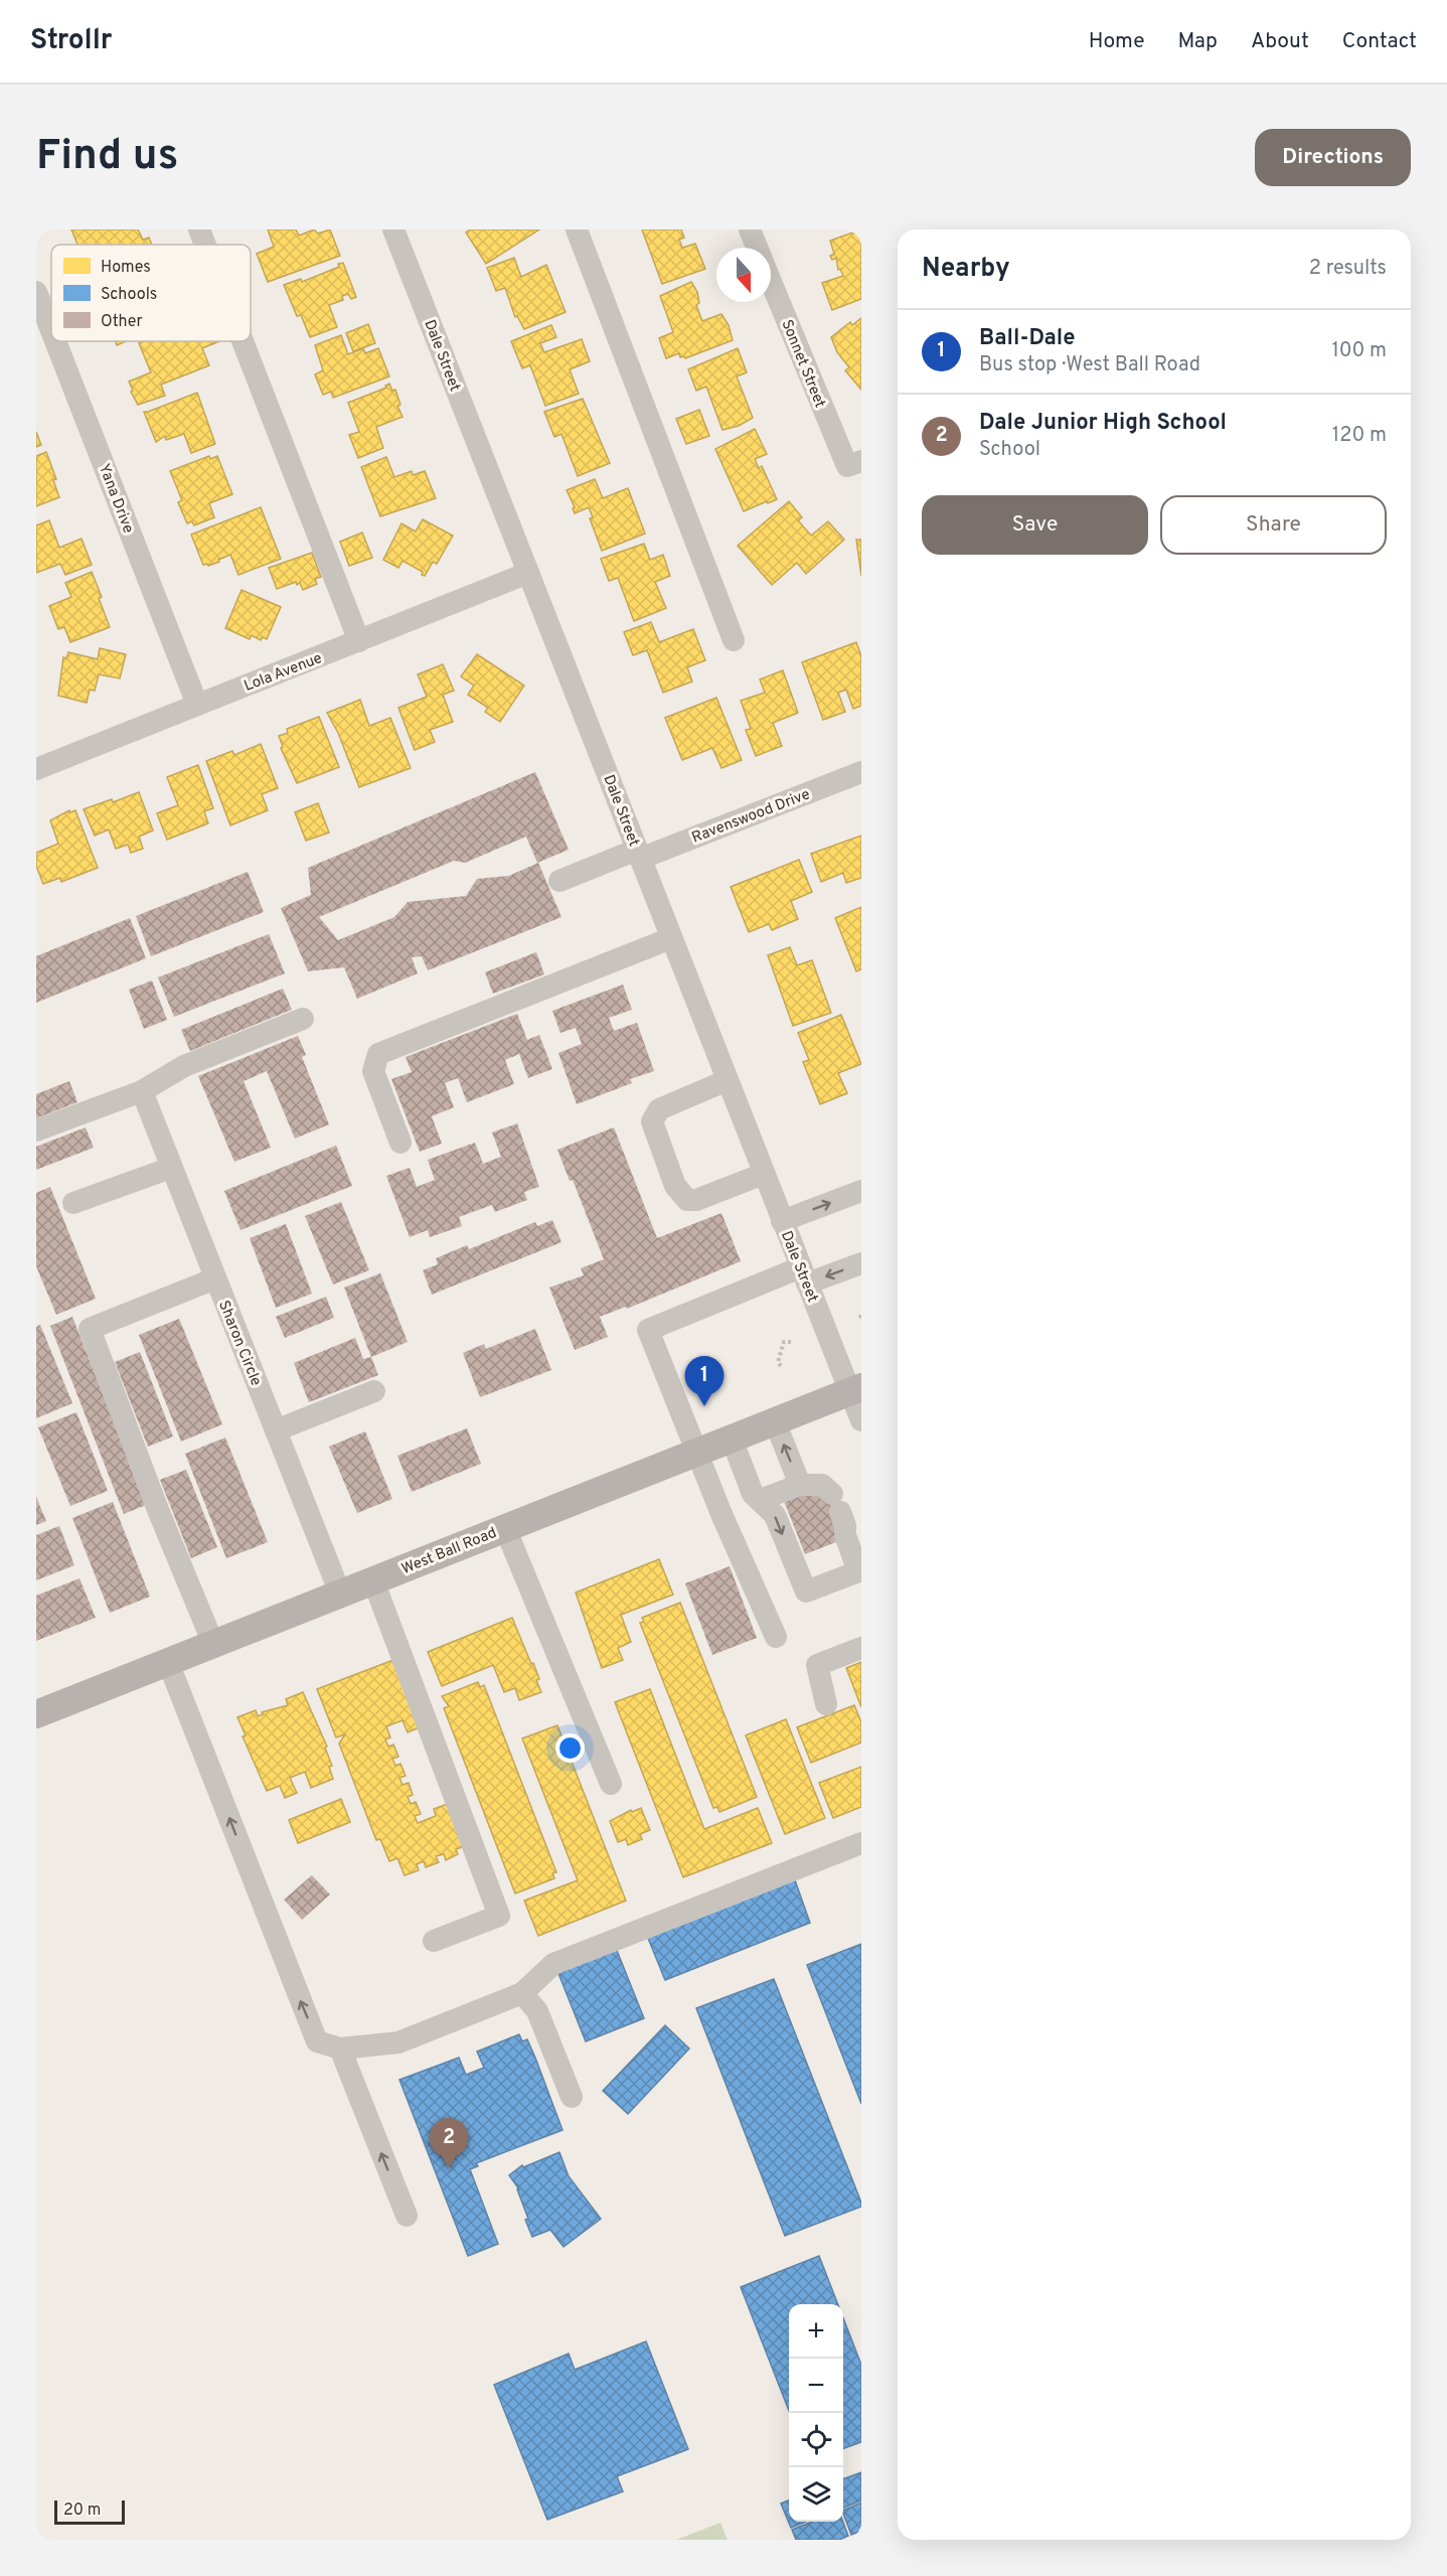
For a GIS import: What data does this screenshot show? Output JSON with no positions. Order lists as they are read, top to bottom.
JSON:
{
  "streets": {
    "main road": ["West Ball Road"],
    "street": [
      "Dale Street",
      "Sonnet Street",
      "Yana Drive",
      "Lola Avenue",
      "Ravenswood Drive",
      "Sharon Circle"
    ]
  },
  "crossings": [
    ["Dale Street", "Lola Avenue"],
    ["Dale Street", "Ravenswood Drive"],
    ["Dale Street", "West Ball Road"],
    ["Yana Drive", "Lola Avenue"],
    ["Sharon Circle", "West Ball Road"]
  ],
  "legend": ["Homes", "Schools", "Other"],
  "scale_bar": "20 m",
  "north": "bottom",
  "page": {
    "header": "Strollr",
    "nav": [
      "Home",
      "Map",
      "About",
      "Contact"
    ],
    "buttons": [
      "Directions",
      ["Save", "Share"]
    ],
    "title": "Find us",
    "heading": ["Nearby", "2 results"],
    "list": [
      {
        "mark": "1",
        "name": "Ball-Dale",
        "note": "Bus stop · West Ball Road",
        "value": "100 m"
      },
      {
        "mark": "2",
        "name": "Dale Junior High School",
        "note": "School",
        "value": "120 m"
      }
    ],
    "pins": ["1", "2"],
    "map_buttons": ["+", "−"],
    "scale": "20 m"
  }
}
